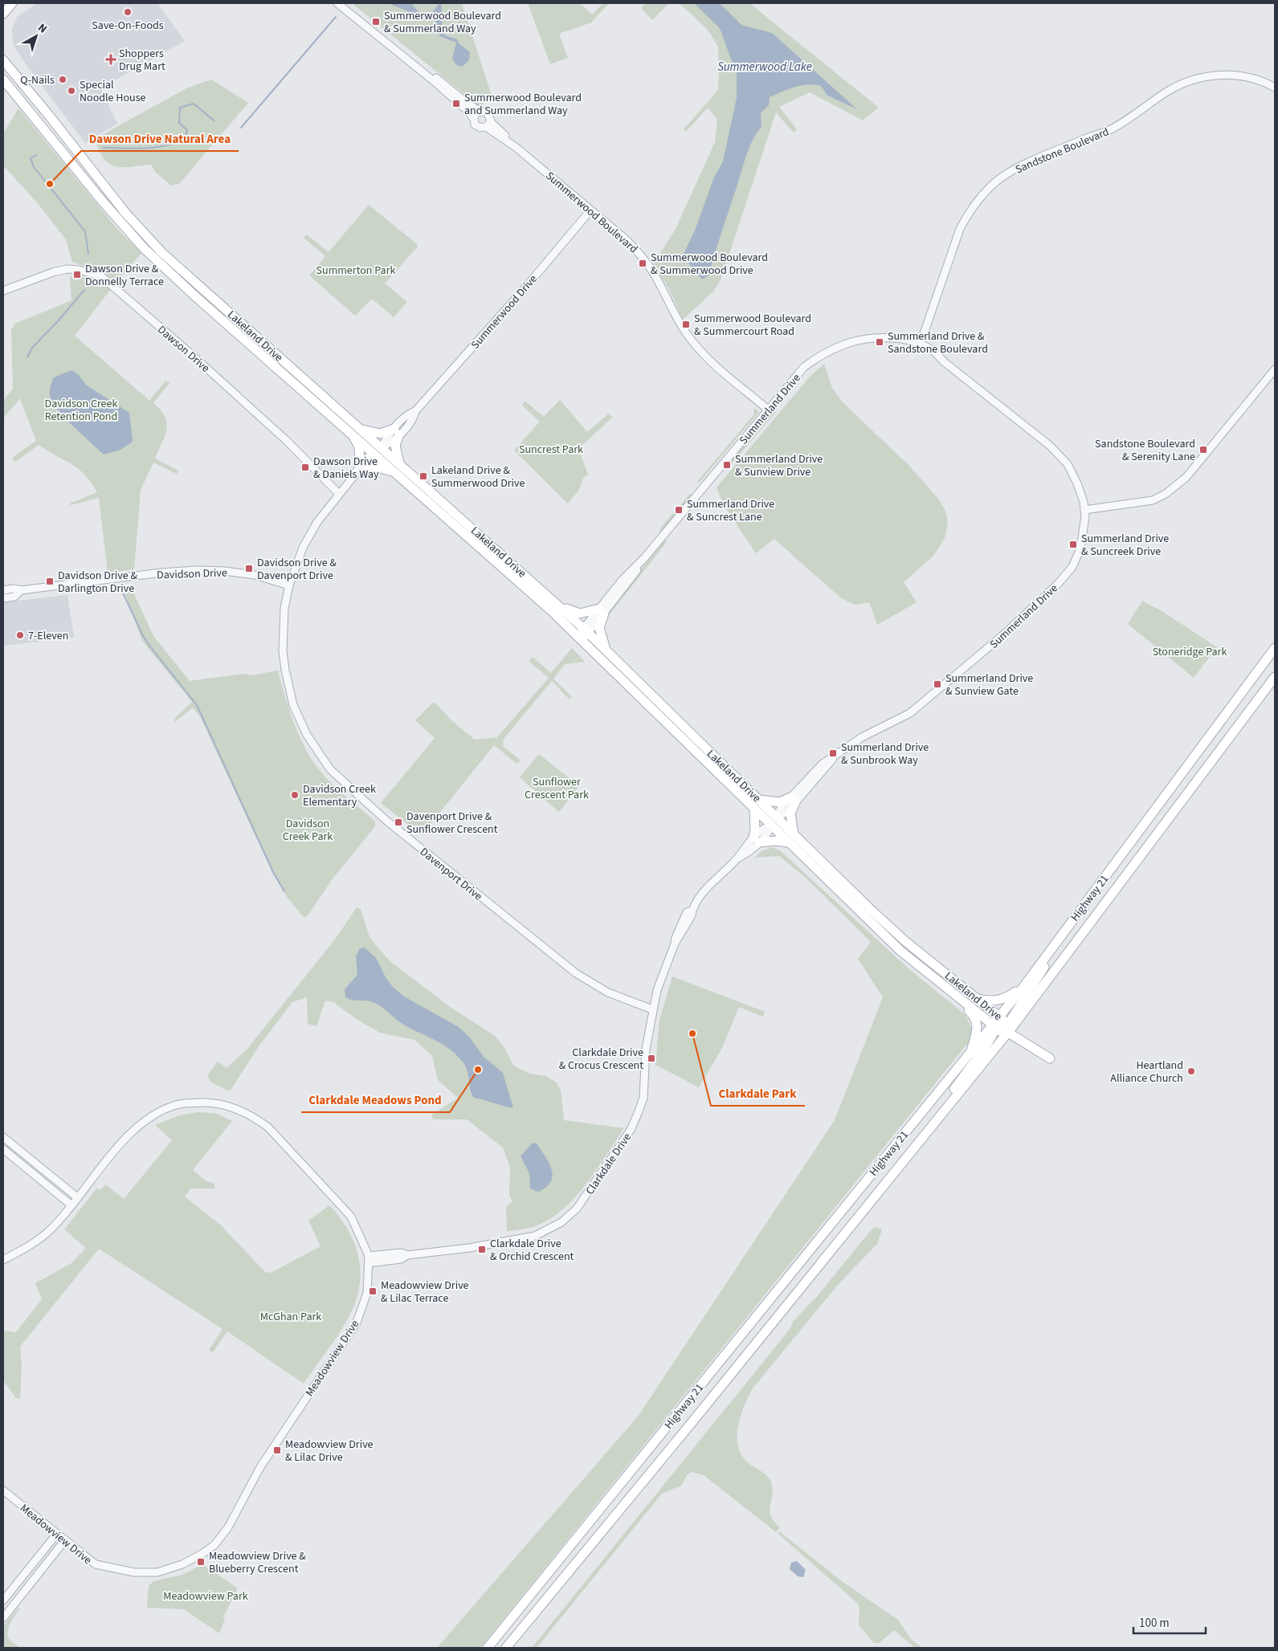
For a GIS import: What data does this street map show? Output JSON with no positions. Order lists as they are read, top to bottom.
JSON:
{
  "streets": {
    "main road": ["Lakeland Drive", "Highway 21"],
    "street": [
      "Sandstone Boulevard",
      "Summerwood Boulevard",
      "Summerwood Drive",
      "Dawson Drive",
      "Summerland Drive",
      "Davidson Drive",
      "Davenport Drive",
      "Clarkdale Drive",
      "Meadowview Drive"
    ]
  },
  "crossings": [
    ["Sandstone Boulevard", "Summerland Drive"],
    ["Summerwood Boulevard", "Summerwood Drive"],
    ["Summerwood Boulevard", "Summerland Drive"],
    ["Summerwood Drive", "Lakeland Drive"],
    ["Summerwood Drive", "Davenport Drive"],
    ["Lakeland Drive", "Summerland Drive"],
    ["Lakeland Drive", "Davenport Drive"],
    ["Lakeland Drive", "Highway 21"],
    ["Lakeland Drive", "Clarkdale Drive"],
    ["Dawson Drive", "Davenport Drive"],
    ["Summerland Drive", "Clarkdale Drive"],
    ["Davidson Drive", "Davenport Drive"],
    ["Davenport Drive", "Clarkdale Drive"],
    ["Clarkdale Drive", "Meadowview Drive"]
  ],
  "water": ["Summerwood Lake"],
  "parks": [
    "Summerton Park",
    "Davidson Creek Retention Pond",
    "Suncrest Park",
    "Stoneridge Park",
    "Sunflower Crescent Park",
    "Davidson Creek Park",
    "McGhan Park",
    "Meadowview Park"
  ],
  "places": {
    "other": [
      "Save-On-Foods",
      "Q-Nails",
      "Special Noodle House",
      "Dawson Drive Natural Area",
      "7-Eleven",
      "Davidson Creek Elementary",
      "Clarkdale Park",
      "Clarkdale Meadows Pond",
      "Heartland Alliance Church"
    ],
    "transit": [
      "Summerwood Boulevard & Summerland Way",
      "Summerwood Boulevard and Summerland Way",
      "Summerwood Boulevard & Summerwood Drive",
      "Dawson Drive & Donnelly Terrace",
      "Summerwood Boulevard & Summercourt Road",
      "Summerland Drive & Sandstone Boulevard",
      "Sandstone Boulevard & Serenity Lane",
      "Summerland Drive & Sunview Drive",
      "Dawson Drive & Daniels Way",
      "Lakeland Drive & Summerwood Drive",
      "Summerland Drive & Suncrest Lane",
      "Summerland Drive & Suncreek Drive",
      "Davidson Drive & Davenport Drive",
      "Davidson Drive & Darlington Drive",
      "Summerland Drive & Sunview Gate",
      "Summerland Drive & Sunbrook Way",
      "Davenport Drive & Sunflower Crescent",
      "Clarkdale Drive & Crocus Crescent",
      "Clarkdale Drive & Orchid Crescent",
      "Meadowview Drive & Lilac Terrace",
      "Meadowview Drive & Lilac Drive",
      "Meadowview Drive & Blueberry Crescent"
    ],
    "health": ["Shoppers Drug Mart"]
  },
  "scale_bar": "100 m",
  "north": "top right"
}
